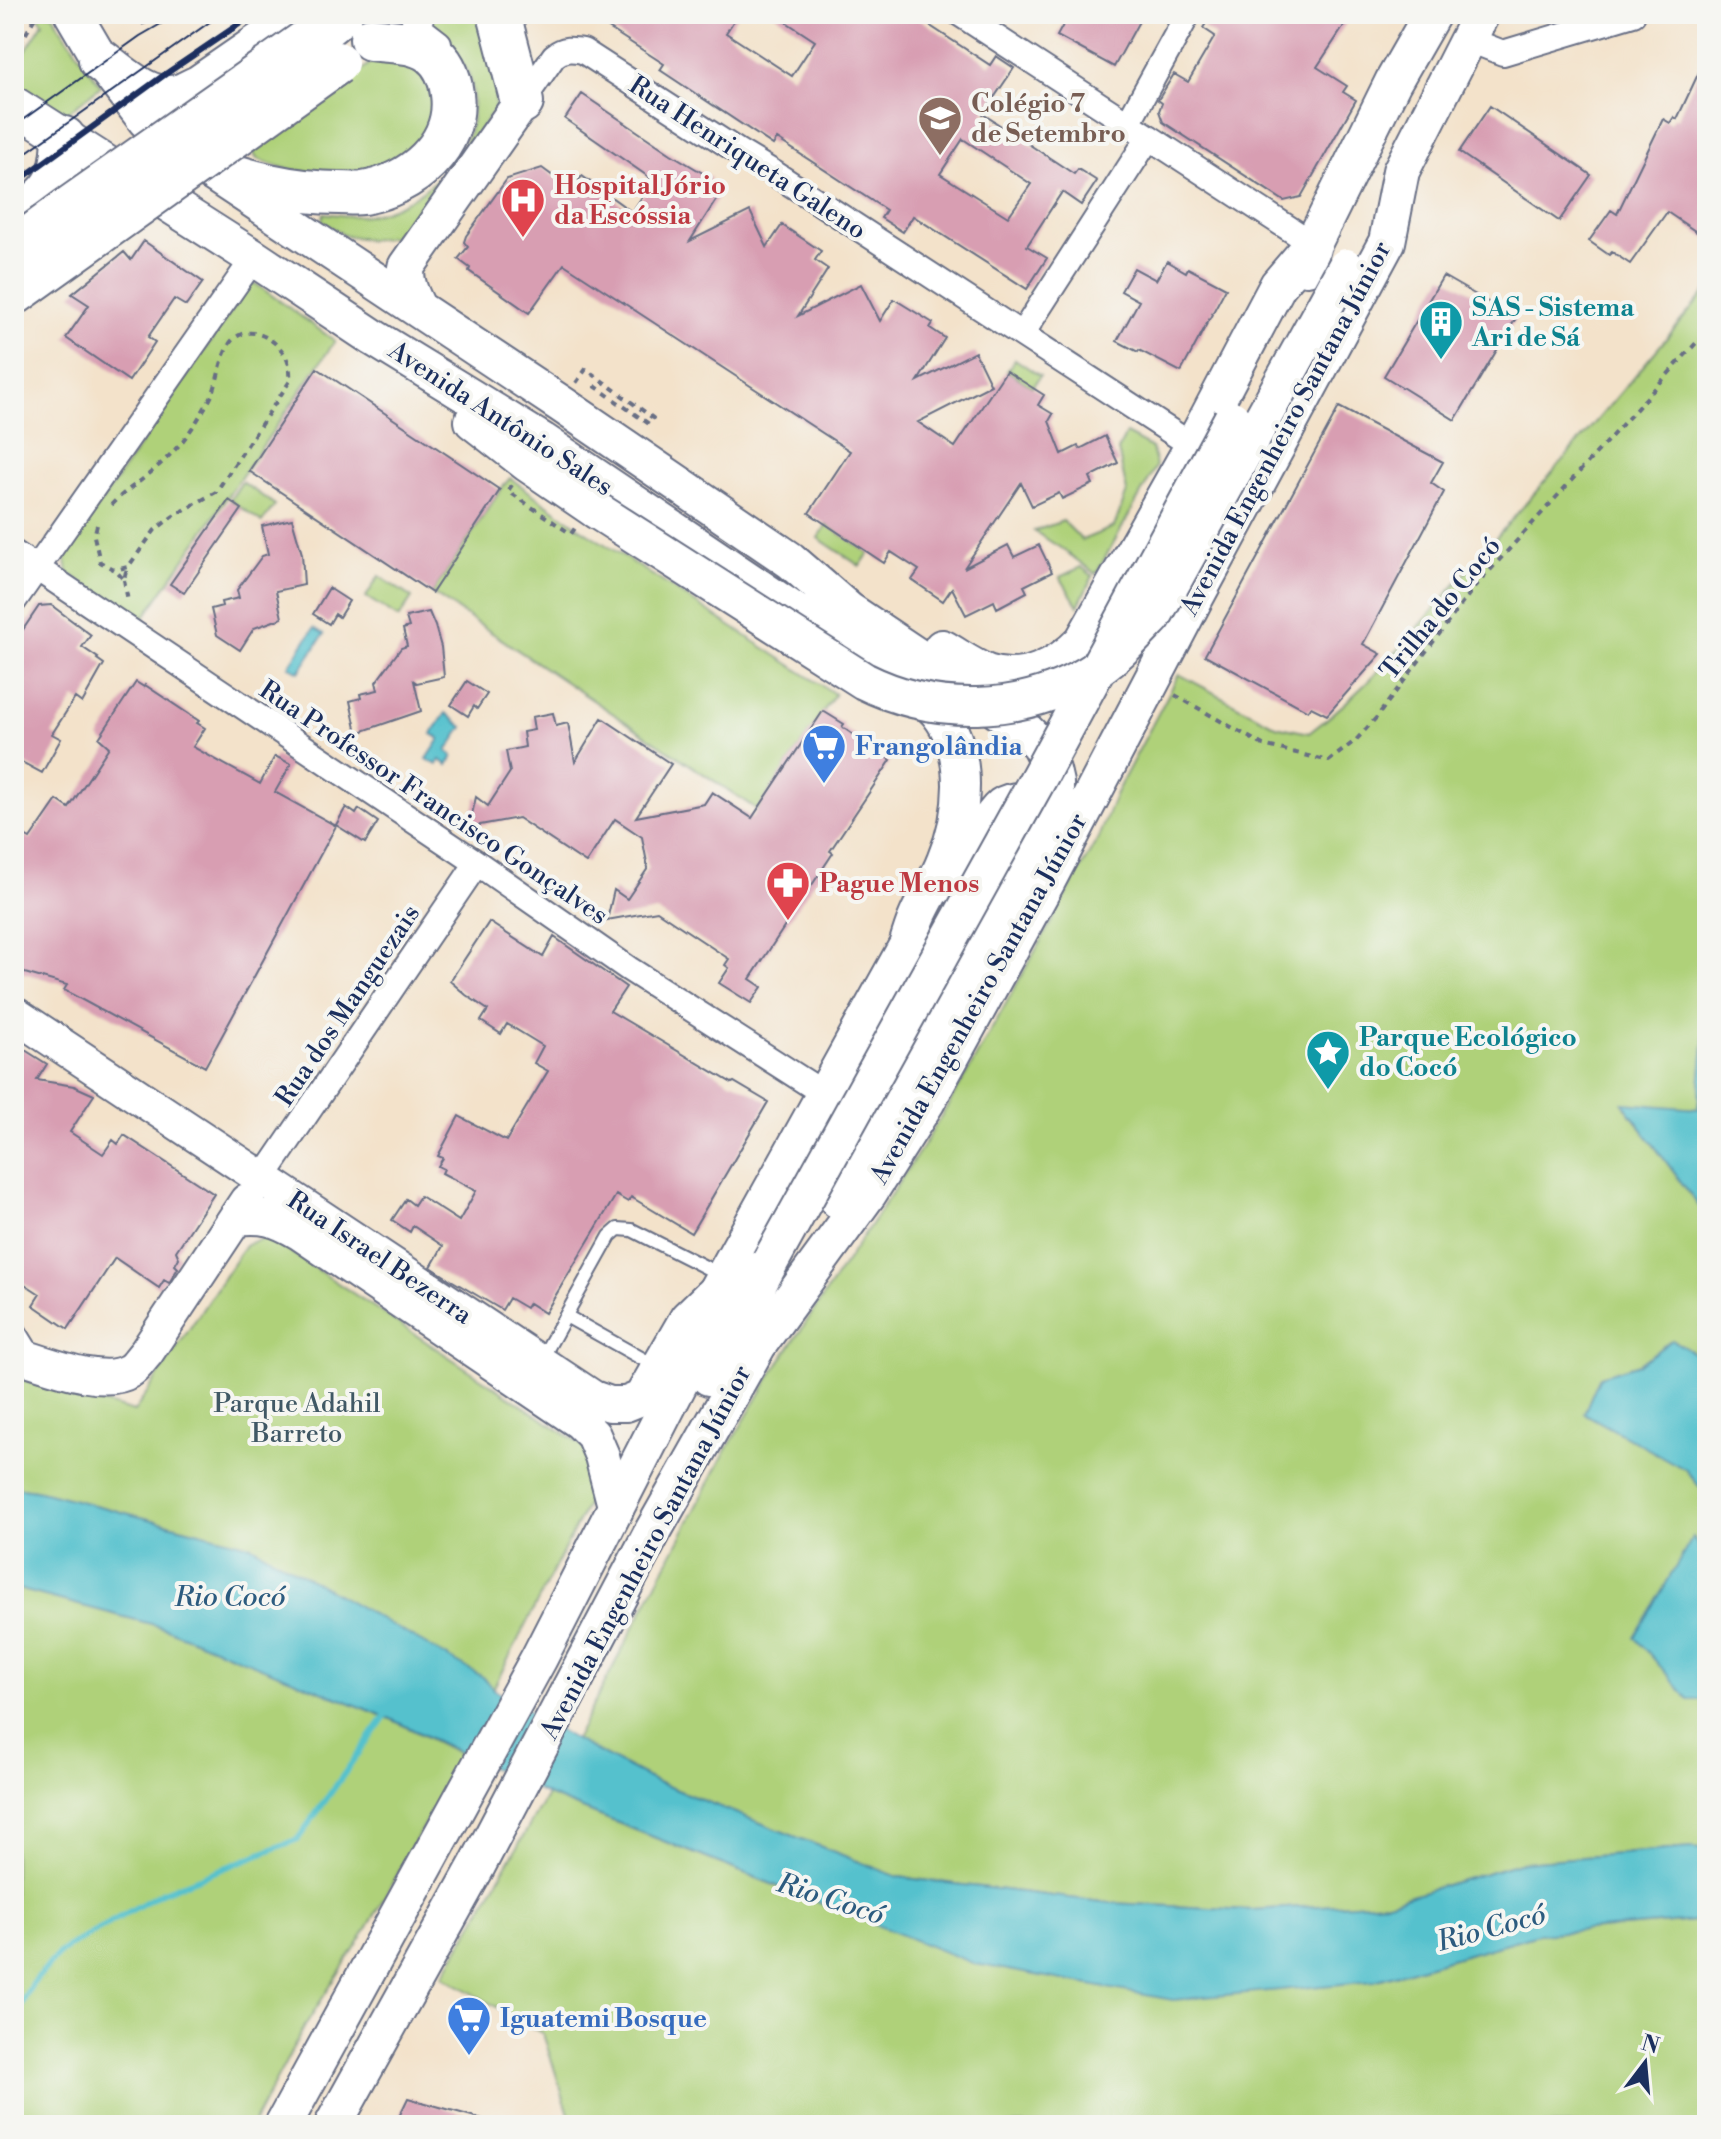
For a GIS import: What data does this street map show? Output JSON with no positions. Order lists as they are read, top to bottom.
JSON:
{
  "streets": {
    "main road": ["Rua Henriqueta Galeno", "Avenida Antônio Sales", "Avenida Engenheiro Santana Júnior"],
    "street": ["Rua Professor Francisco Gonçalves", "Rua dos Manguezais", "Rua Israel Bezerra"],
    "path": ["Trilha do Cocó"]
  },
  "crossings": [
    ["Rua Henriqueta Galeno", "Avenida Antônio Sales"],
    ["Avenida Antônio Sales", "Avenida Engenheiro Santana Júnior"],
    ["Avenida Engenheiro Santana Júnior", "Rua Professor Francisco Gonçalves"],
    ["Avenida Engenheiro Santana Júnior", "Rua Israel Bezerra"],
    ["Rua Professor Francisco Gonçalves", "Rua dos Manguezais"],
    ["Rua dos Manguezais", "Rua Israel Bezerra"]
  ],
  "water": ["Rio Cocó"],
  "parks": ["Parque Adahil Barreto"],
  "places": {
    "school or university": ["Colégio 7 de Setembro"],
    "hospital": ["Hospital Jório da Escóssia"],
    "building": ["SAS - Sistema Ari de Sá"],
    "supermarket": ["Frangolândia", "Iguatemi Bosque"],
    "pharmacy": ["Pague Menos"],
    "place": ["Parque Ecológico do Cocó"]
  },
  "north": "top"
}
